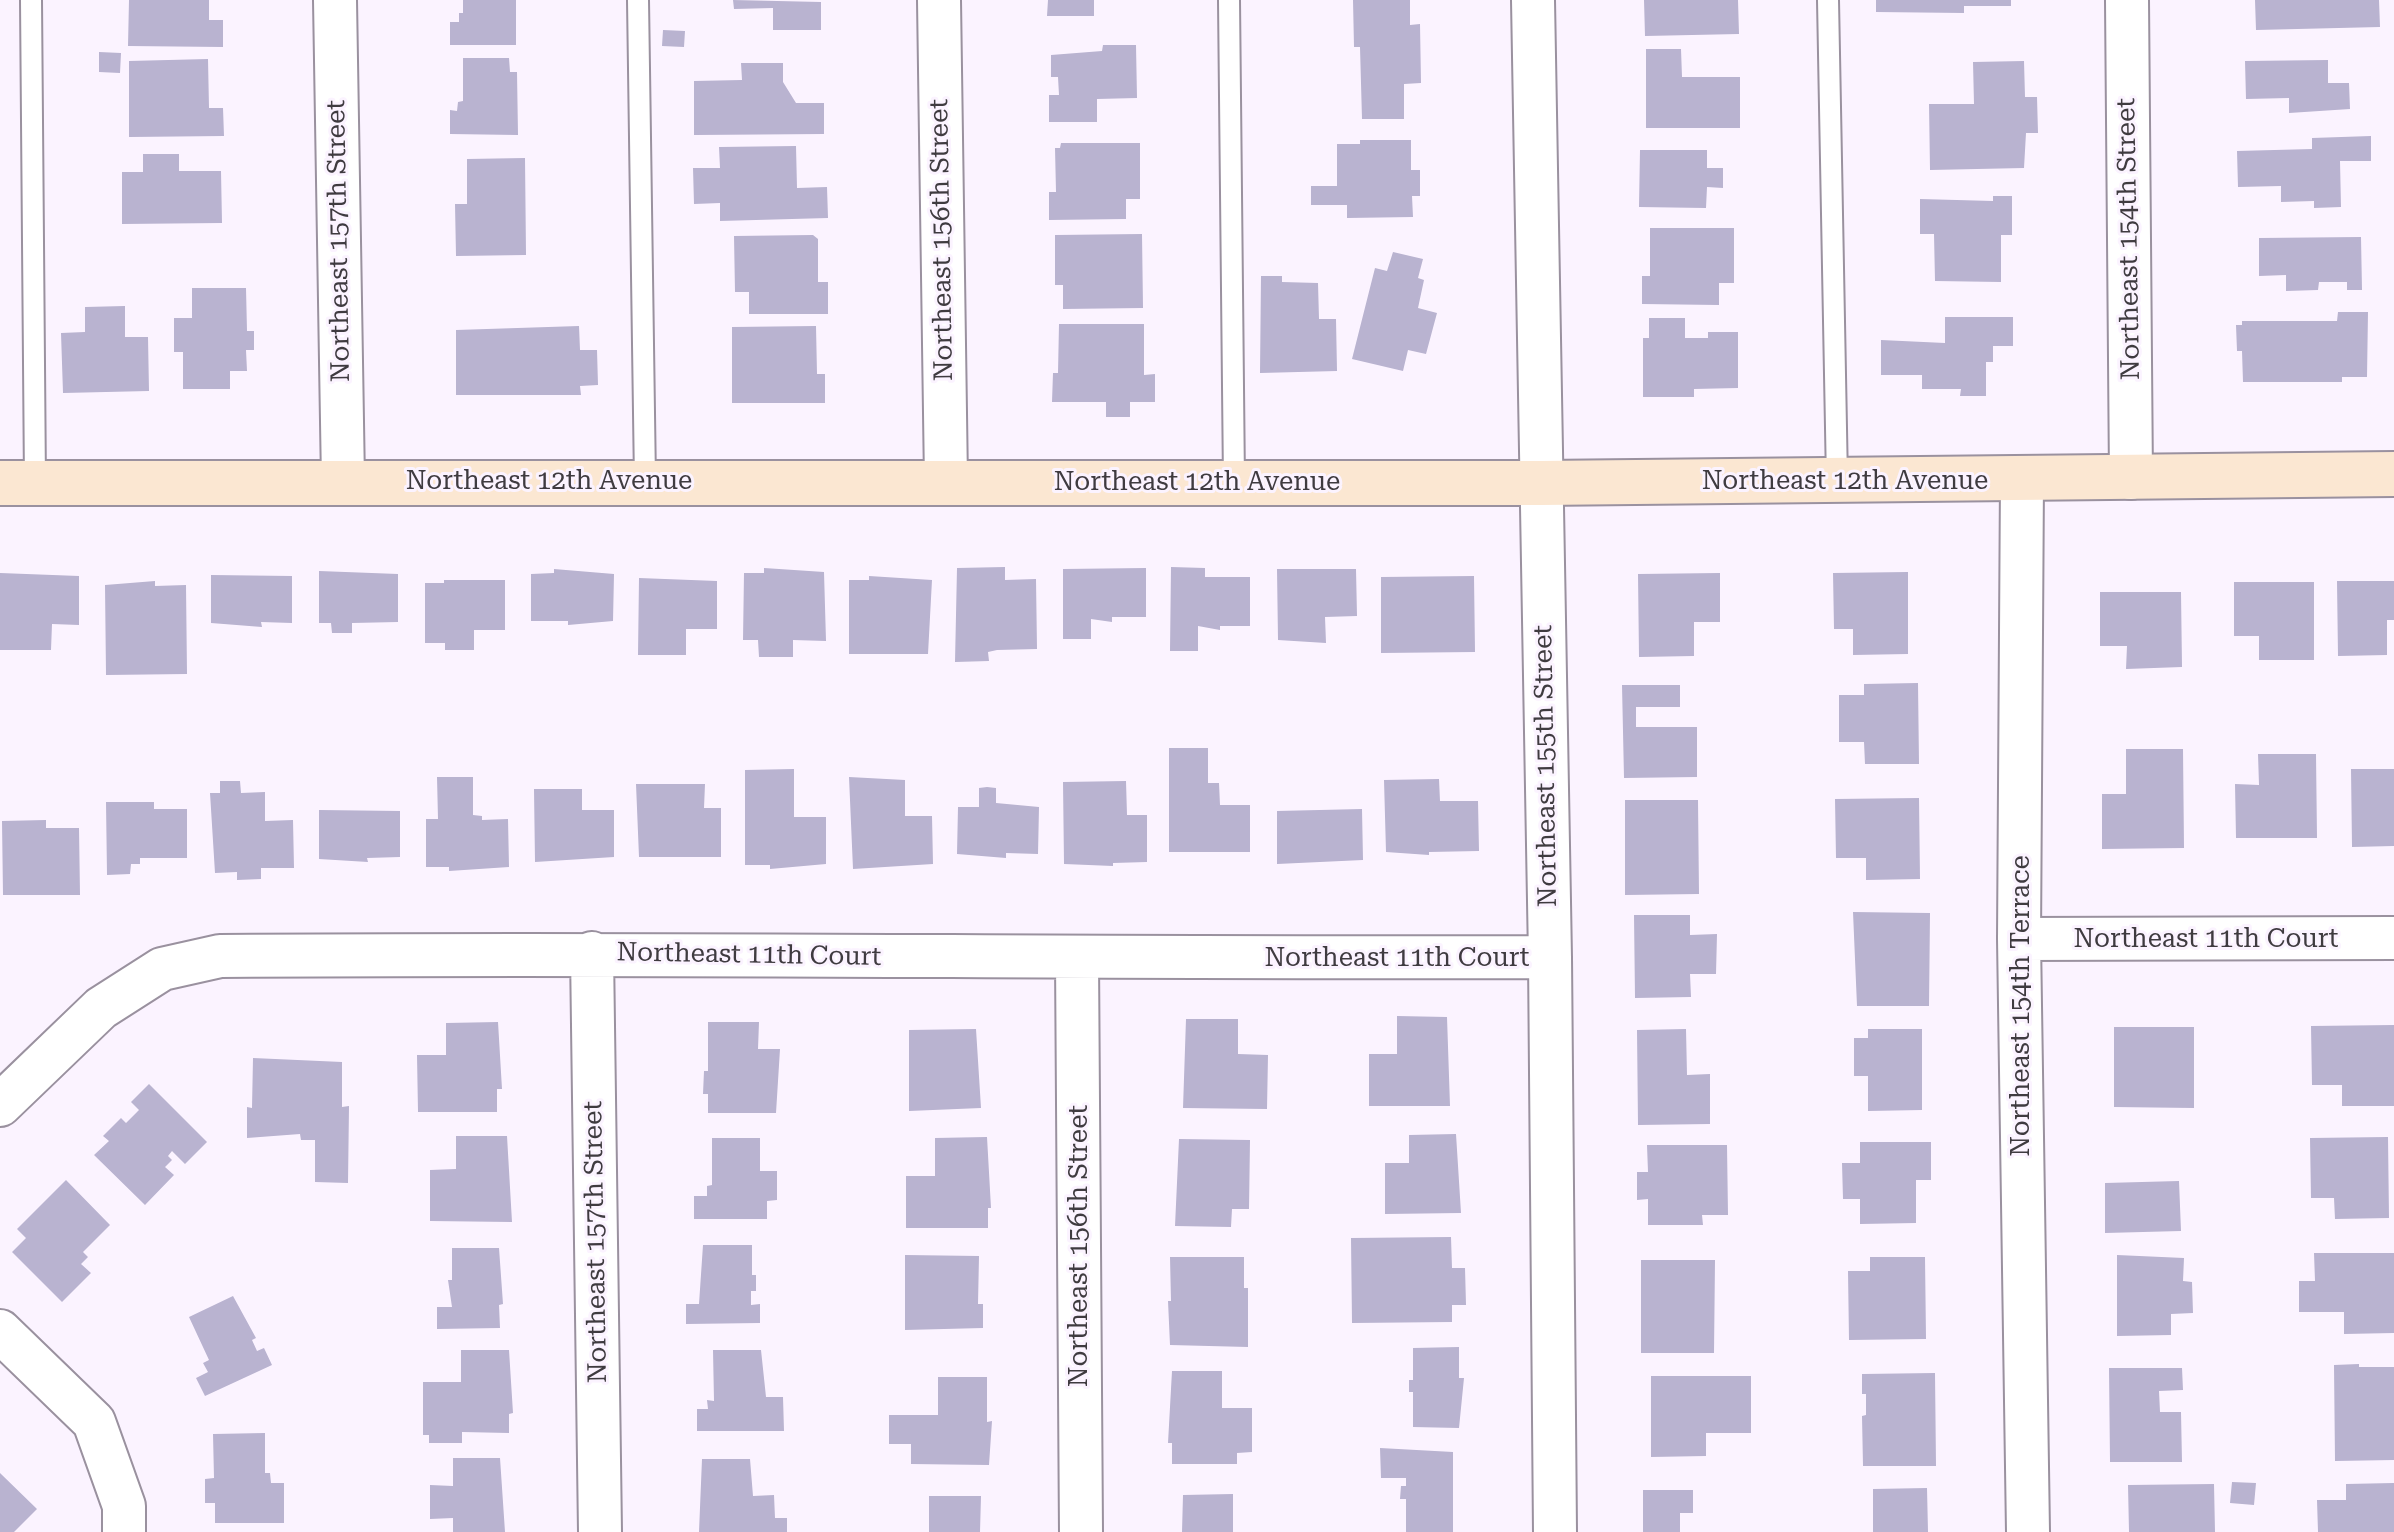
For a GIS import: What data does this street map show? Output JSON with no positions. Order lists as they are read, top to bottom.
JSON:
{
  "streets": {
    "street": [
      "Northeast 154th Street",
      "Northeast 156th Street",
      "Northeast 157th Street",
      "Northeast 12th Avenue",
      "Northeast 155th Street",
      "Northeast 11th Court",
      "Northeast 154th Terrace"
    ]
  },
  "crossings": [
    ["Northeast 154th Street", "Northeast 12th Avenue"],
    ["Northeast 156th Street", "Northeast 12th Avenue"],
    ["Northeast 156th Street", "Northeast 11th Court"],
    ["Northeast 157th Street", "Northeast 12th Avenue"],
    ["Northeast 157th Street", "Northeast 11th Court"],
    ["Northeast 12th Avenue", "Northeast 155th Street"],
    ["Northeast 12th Avenue", "Northeast 154th Terrace"],
    ["Northeast 155th Street", "Northeast 11th Court"],
    ["Northeast 11th Court", "Northeast 154th Terrace"]
  ]
}
